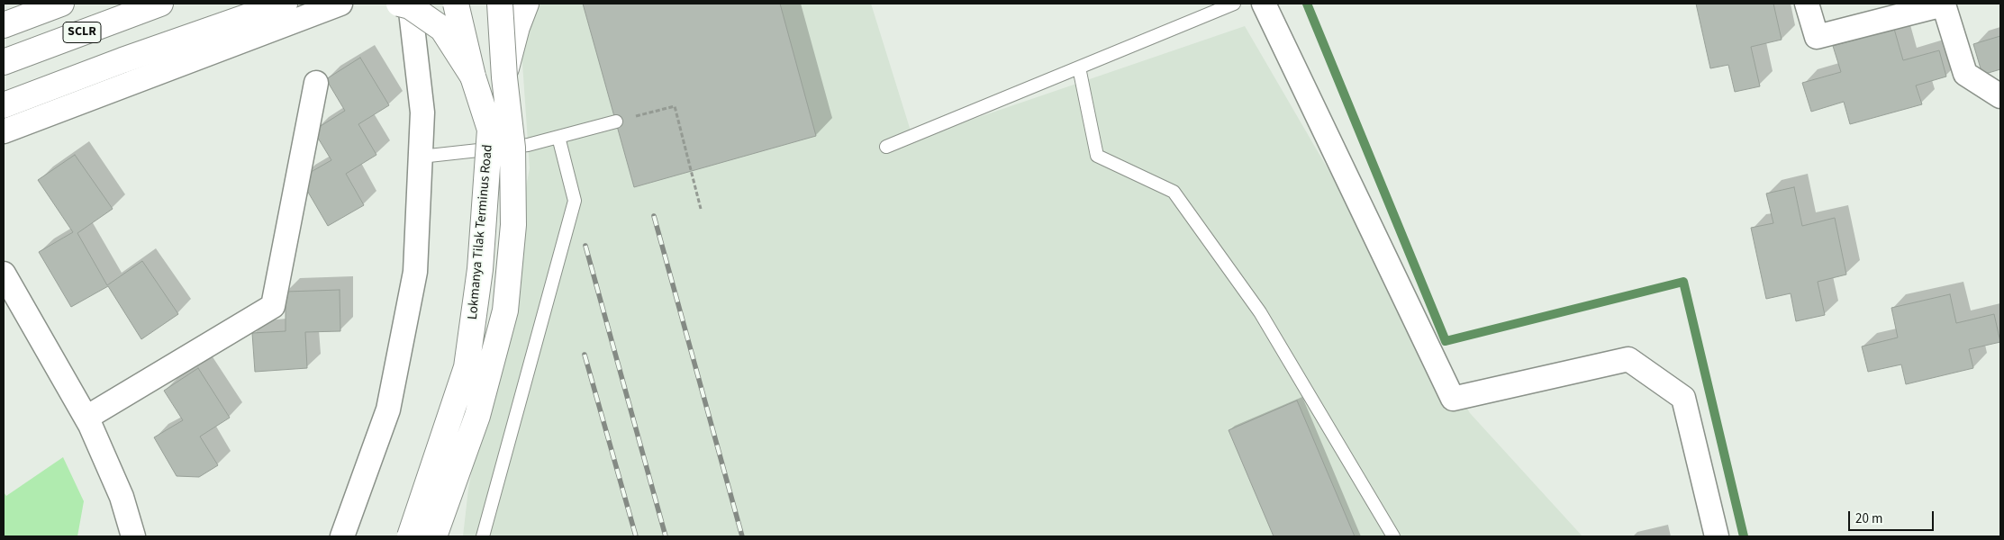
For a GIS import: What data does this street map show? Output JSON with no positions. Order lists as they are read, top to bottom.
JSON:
{
  "streets": {
    "main road": ["SCLR", "Lokmanya Tilak Terminus Road"]
  },
  "scale_bar": "20 m"
}
